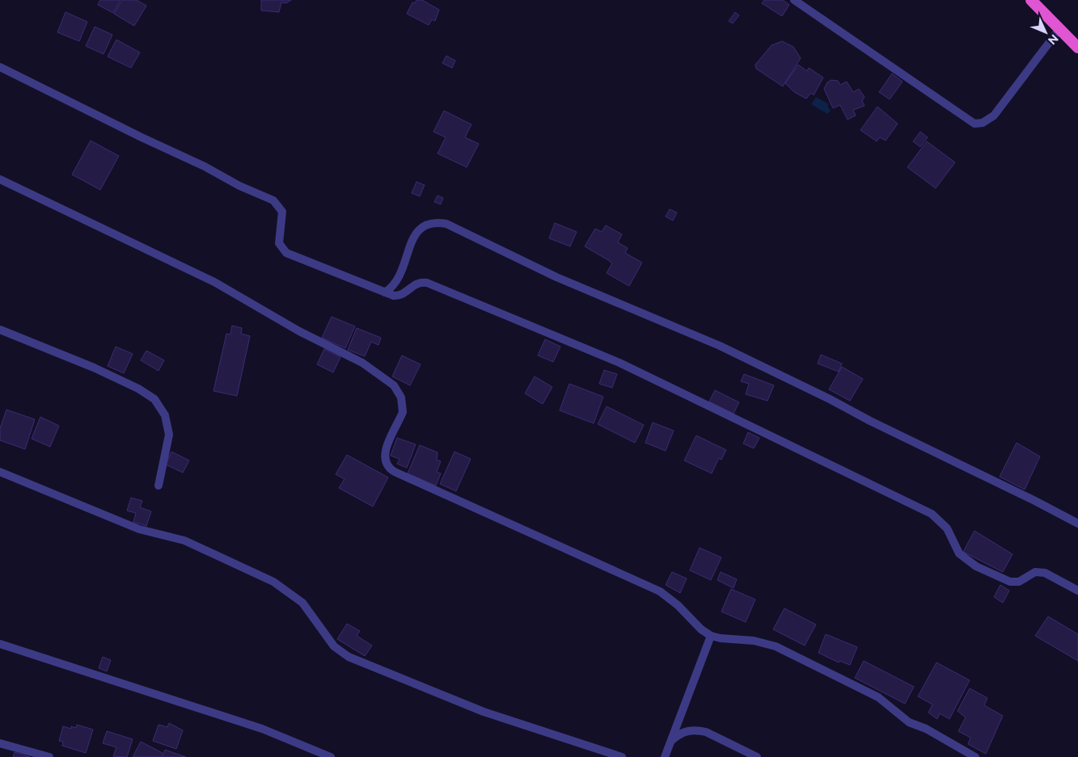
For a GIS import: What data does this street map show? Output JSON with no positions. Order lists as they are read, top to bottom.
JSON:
{
  "north": "bottom right"
}
